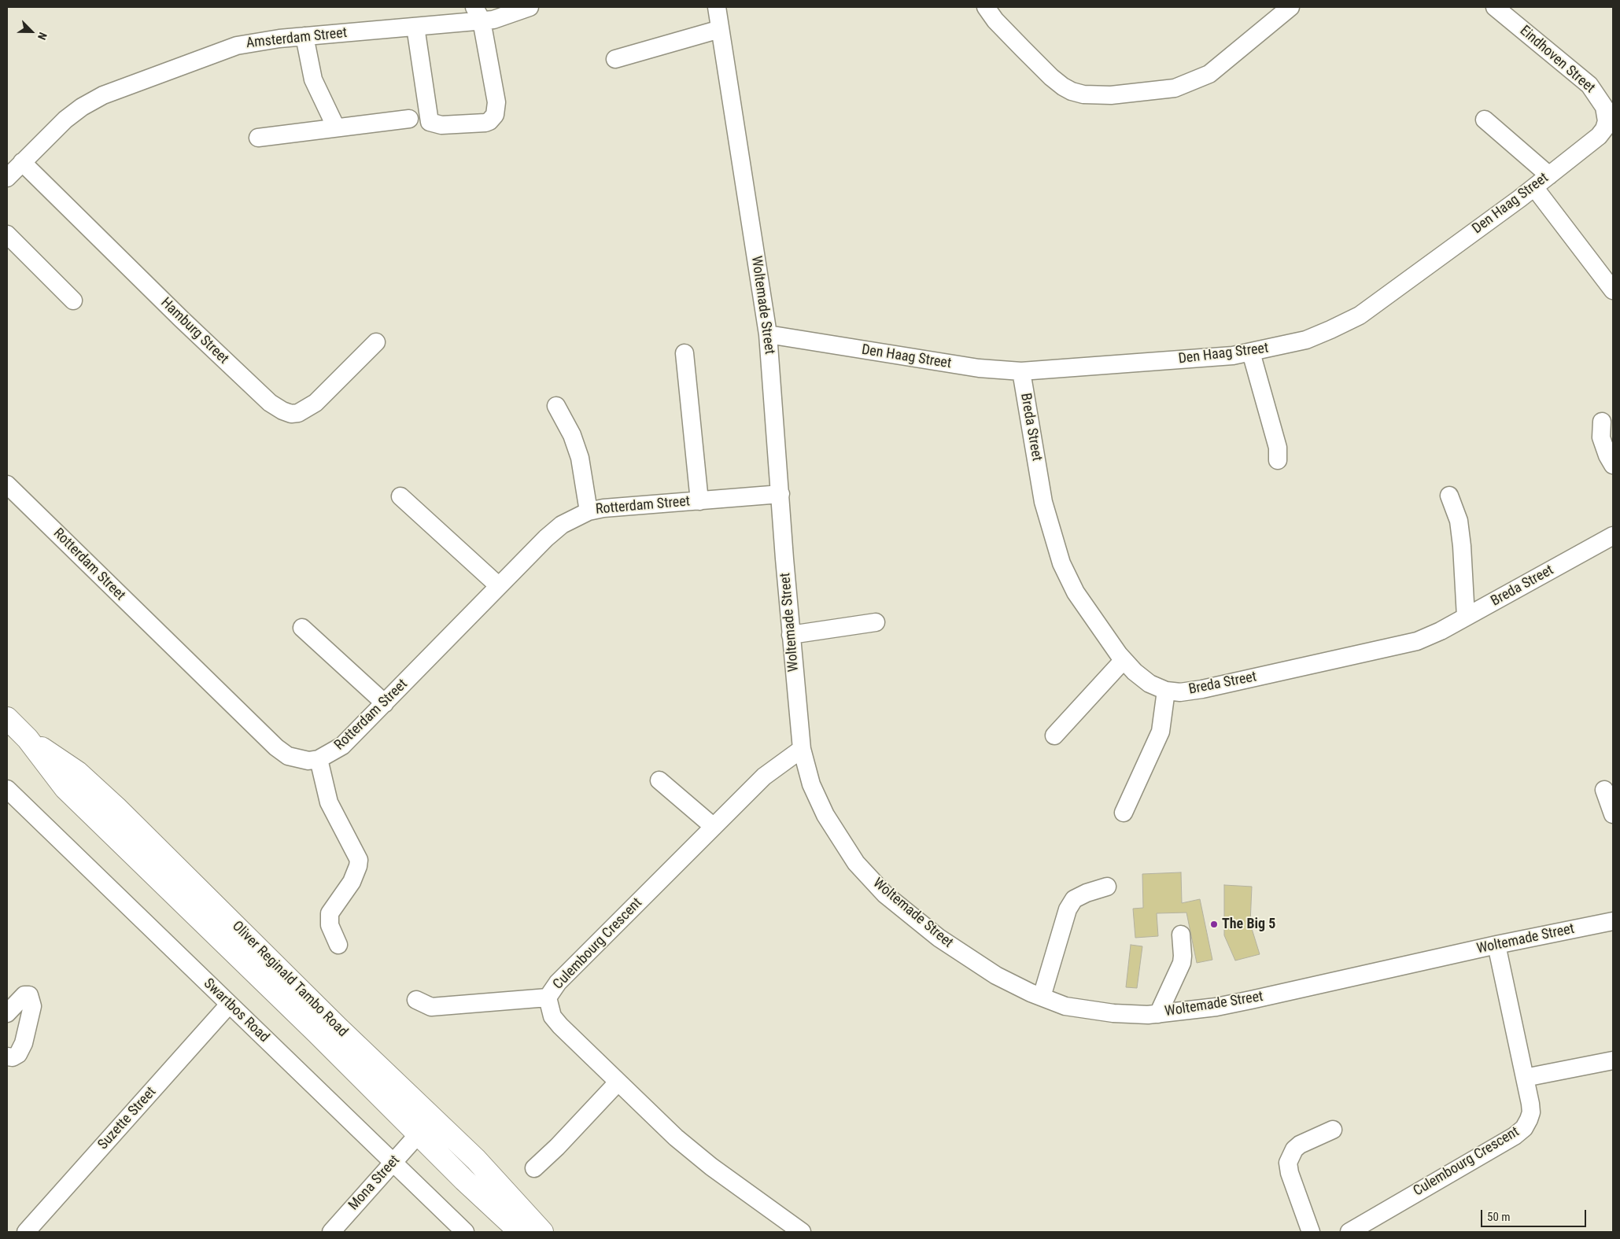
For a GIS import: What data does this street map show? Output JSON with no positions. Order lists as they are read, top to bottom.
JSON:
{
  "streets": {
    "main road": ["Oliver Reginald Tambo Road"],
    "street": [
      "Amsterdam Street",
      "Eindhoven Street",
      "Den Haag Street",
      "Woltemade Street",
      "Hamburg Street",
      "Breda Street",
      "Rotterdam Street",
      "Culembourg Crescent",
      "Swartbos Road",
      "Suzette Street",
      "Mona Street"
    ]
  },
  "crossings": [
    ["Amsterdam Street", "Hamburg Street"],
    ["Eindhoven Street", "Den Haag Street"],
    ["Den Haag Street", "Woltemade Street"],
    ["Den Haag Street", "Breda Street"],
    ["Woltemade Street", "Rotterdam Street"],
    ["Woltemade Street", "Culembourg Crescent"],
    ["Oliver Reginald Tambo Road", "Mona Street"],
    ["Swartbos Road", "Suzette Street"],
    ["Swartbos Road", "Mona Street"]
  ],
  "places": ["The Big 5"],
  "scale_bar": "50 m",
  "north": "bottom right"
}
